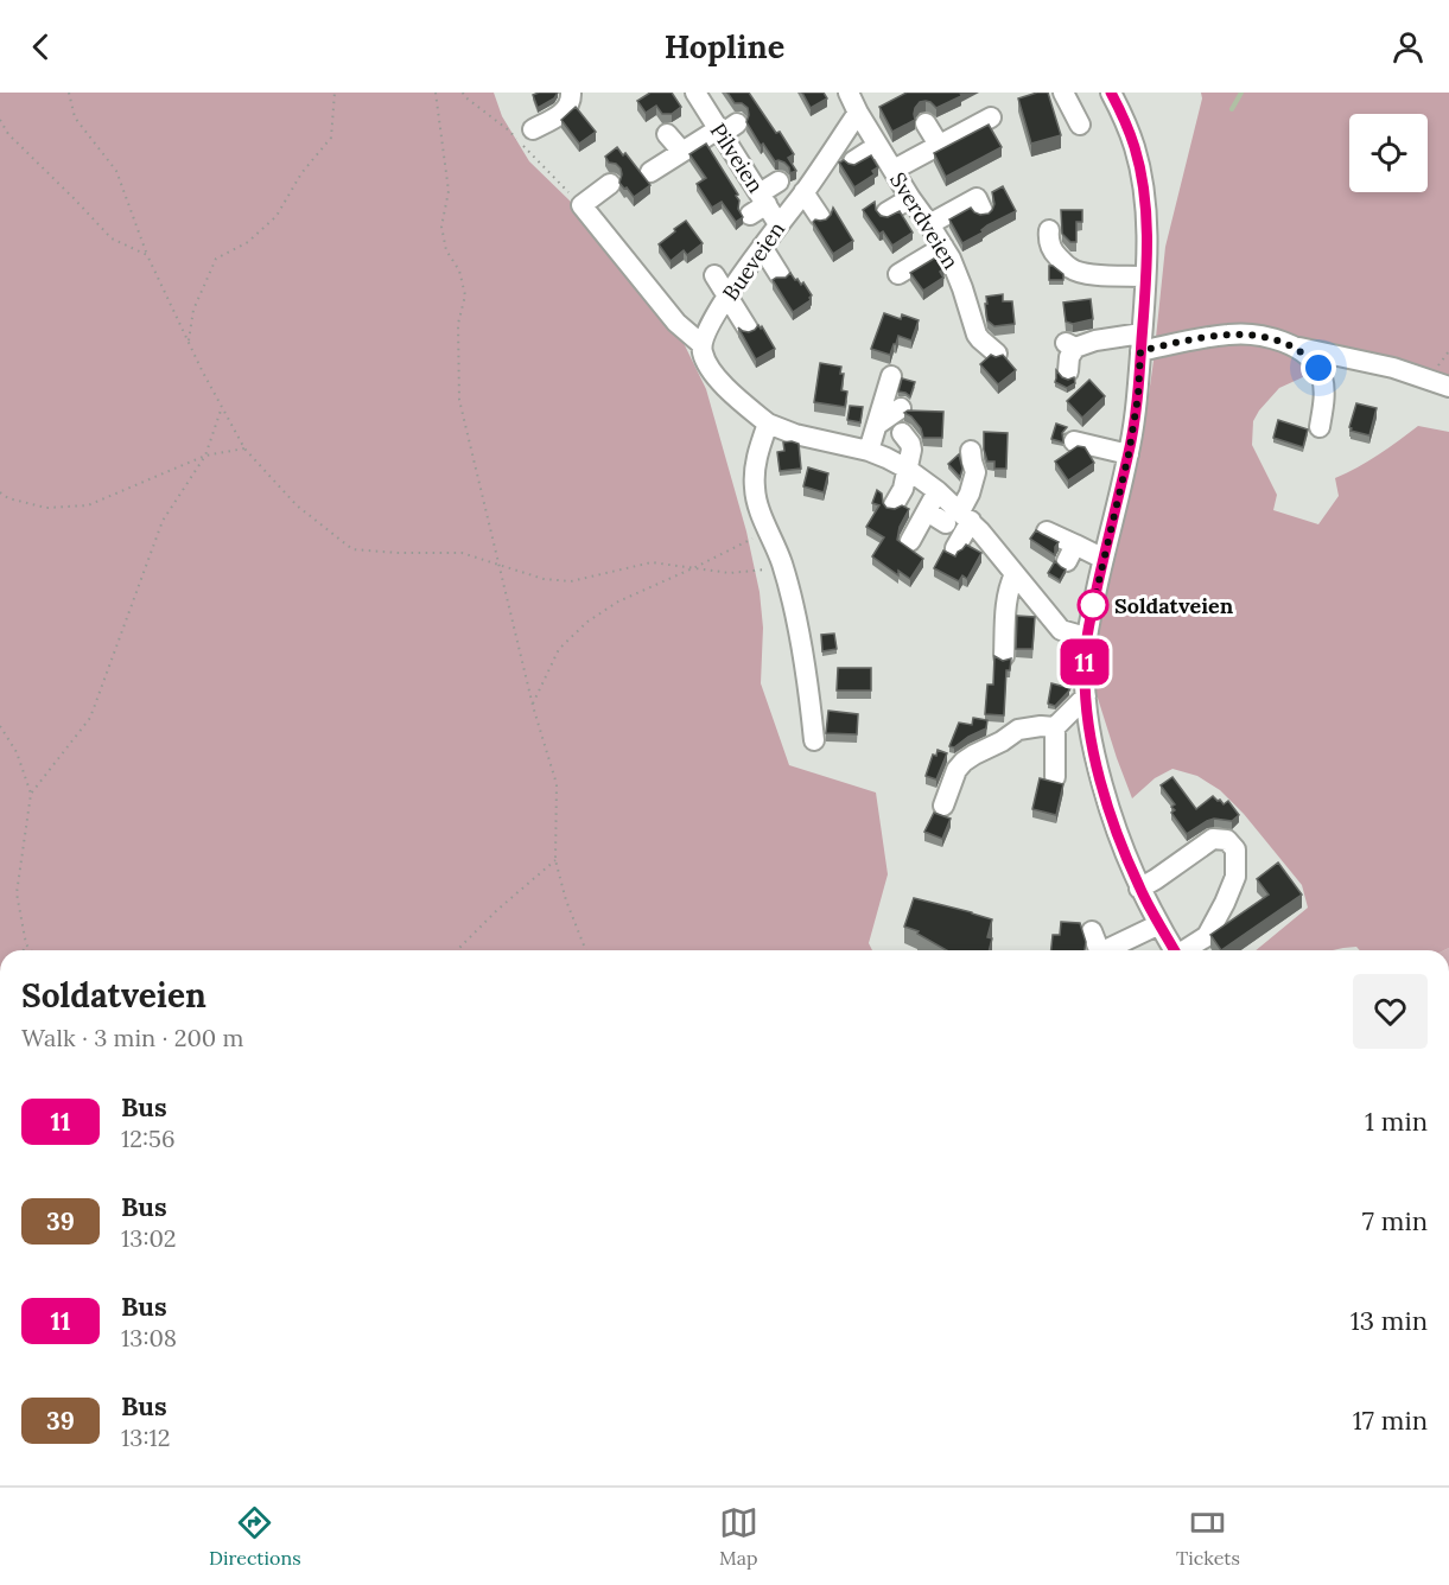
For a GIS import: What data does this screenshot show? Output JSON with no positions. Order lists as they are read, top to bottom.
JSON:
{
  "streets": {
    "street": ["Pilveien", "Sverdveien", "Bueveien"]
  },
  "crossings": [
    ["Pilveien", "Bueveien"],
    ["Sverdveien", "Bueveien"]
  ],
  "places": ["Soldatveien"],
  "lines": ["bus line 11"],
  "page": {
    "header": "Hopline",
    "on_map": "11",
    "heading": ["Soldatveien", "Walk · 3 min · 200 m"],
    "list": [
      {
        "mark": "11",
        "name": "Bus",
        "note": "12:56",
        "value": "1 min"
      },
      {
        "mark": "39",
        "name": "Bus",
        "note": "13:02",
        "value": "7 min"
      },
      {
        "mark": "11",
        "name": "Bus",
        "note": "13:08",
        "value": "13 min"
      },
      {
        "mark": "39",
        "name": "Bus",
        "note": "13:12",
        "value": "17 min"
      }
    ],
    "tabs": ["Directions", "Map", "Tickets"]
  }
}
